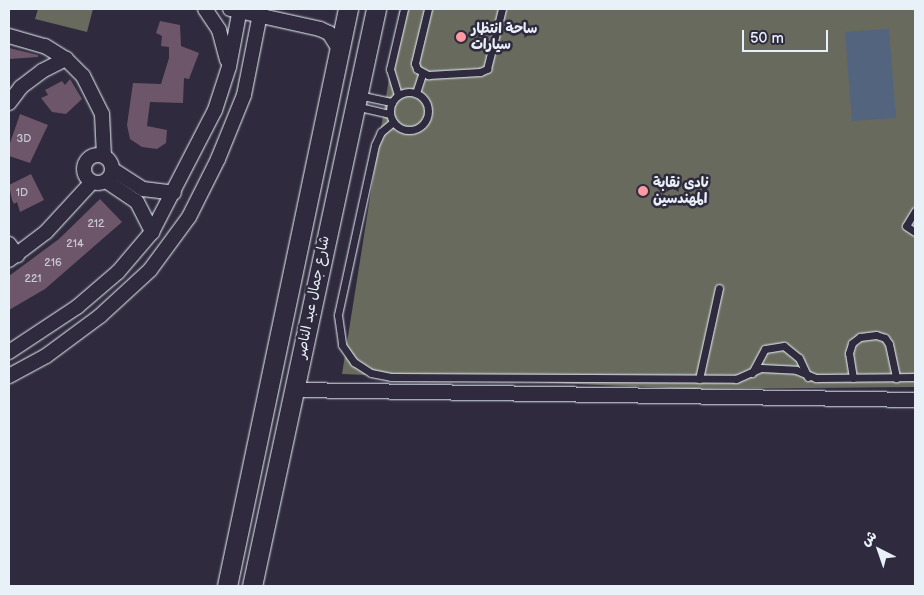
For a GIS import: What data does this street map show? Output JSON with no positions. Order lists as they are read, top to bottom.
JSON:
{
  "streets": {
    "main road": ["شارع جمال عبد الناصر"]
  },
  "places": ["ساحة انتظار سيارات", "نادى نقابة المهندسين"],
  "house_numbers": [
    "3D",
    "1D",
    "212",
    "214",
    "216",
    "221"
  ],
  "scale_bar": "50 m",
  "north": "top left"
}
